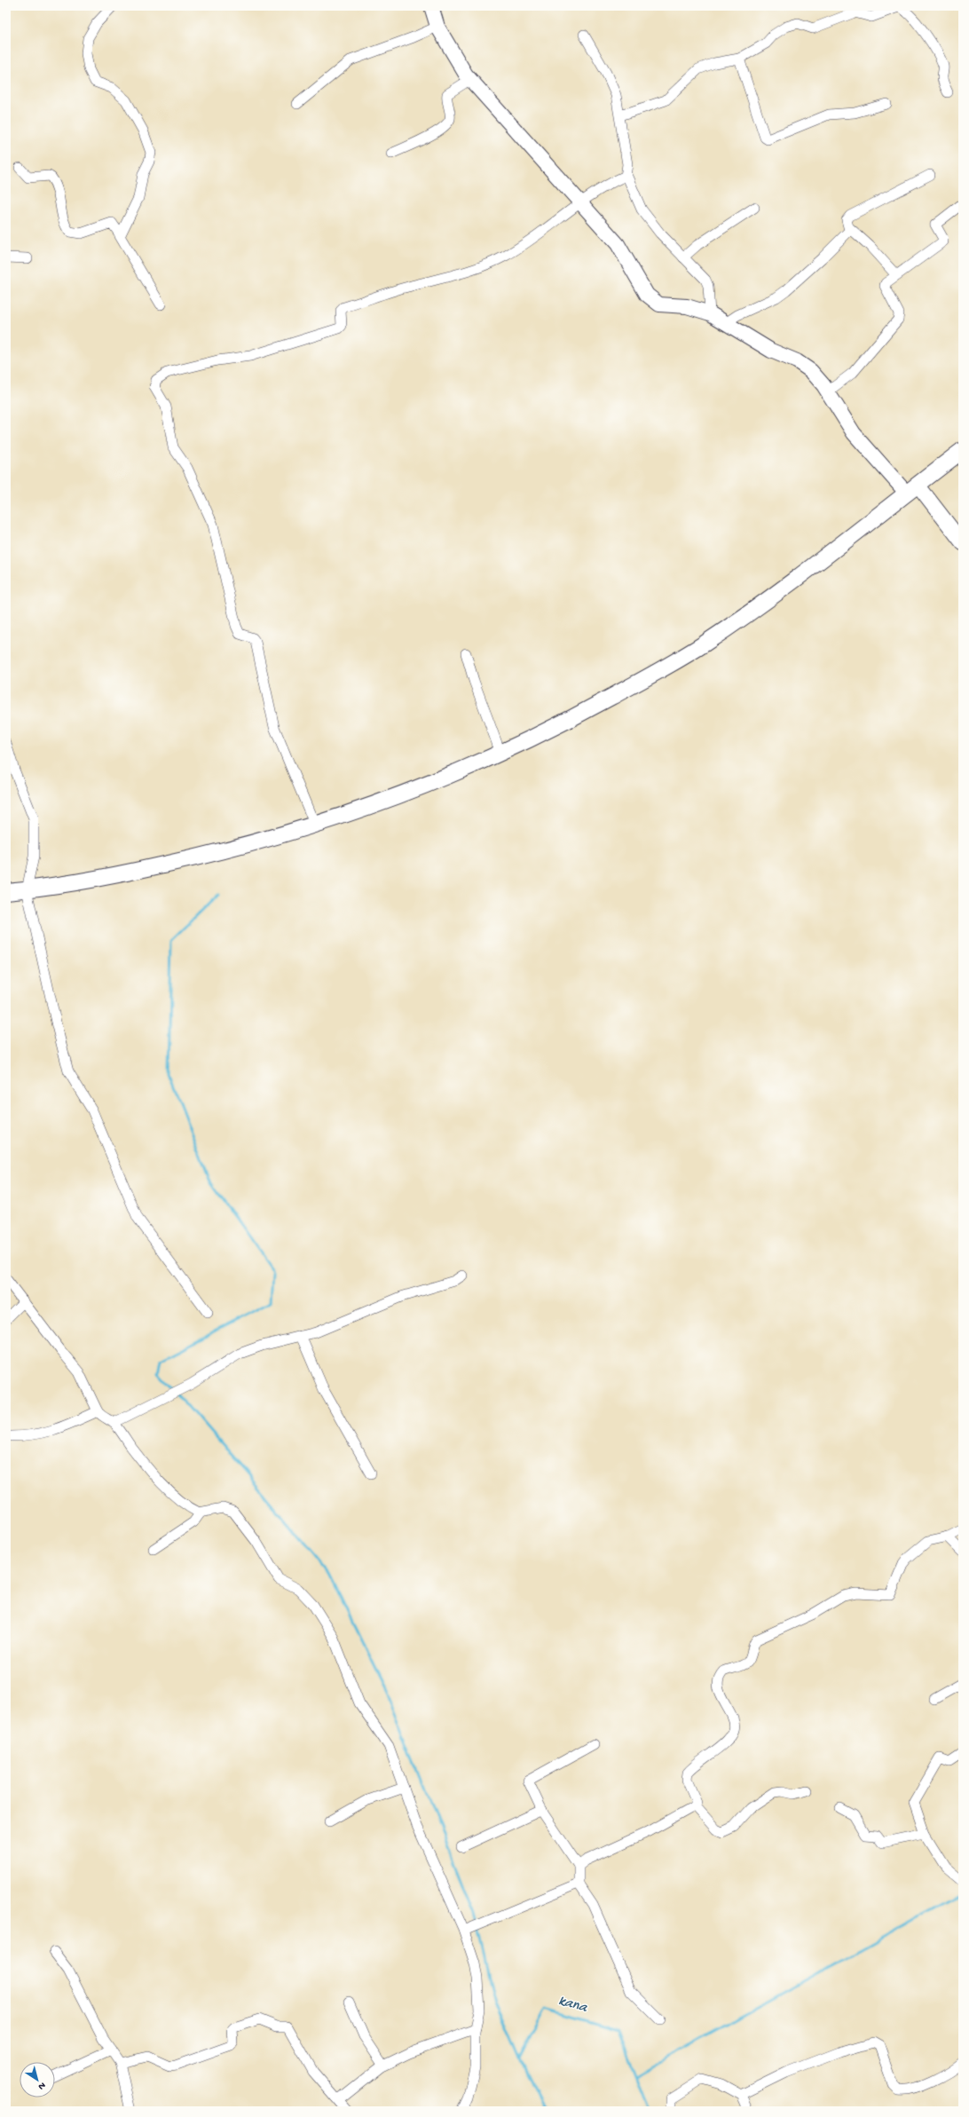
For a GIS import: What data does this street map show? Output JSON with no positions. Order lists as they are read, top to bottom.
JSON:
{
  "water": ["kana"],
  "north": "bottom right"
}
